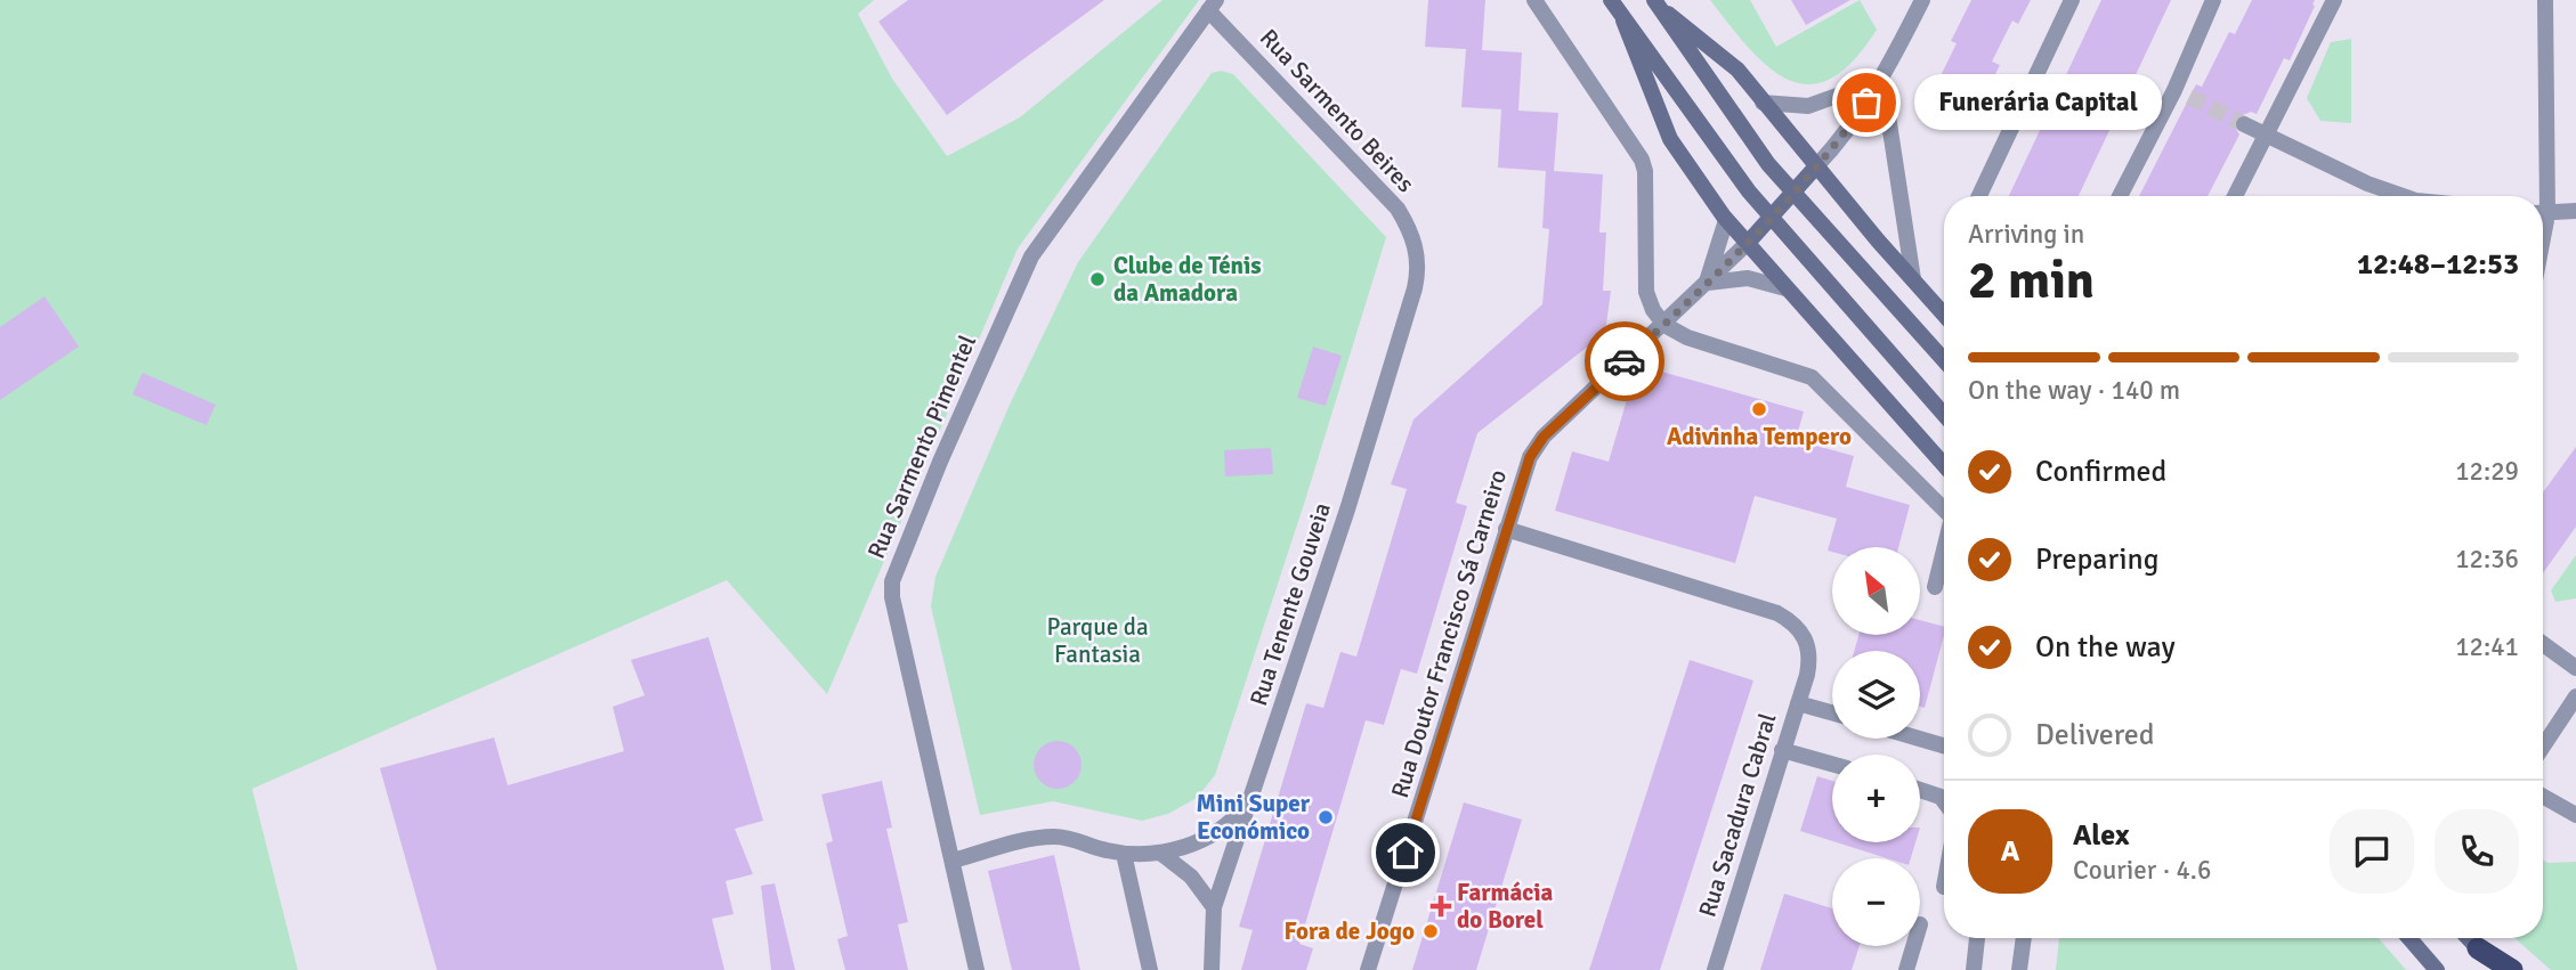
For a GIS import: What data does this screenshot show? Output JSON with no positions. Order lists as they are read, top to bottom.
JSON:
{
  "streets": {
    "street": [
      "Rua Sarmento Beires",
      "Rua Sarmento Pimentel",
      "Rua Tenente Gouveia",
      "Rua Doutor Francisco Sá Carneiro",
      "Rua Sacadura Cabral"
    ]
  },
  "crossings": [
    ["Rua Sarmento Beires", "Rua Sarmento Pimentel"],
    ["Rua Sarmento Beires", "Rua Tenente Gouveia"],
    ["Rua Doutor Francisco Sá Carneiro", "Rua Sacadura Cabral"]
  ],
  "parks": ["Parque da Fantasia"],
  "places": {
    "other": [
      "Funerária Capital",
      "Clube de Ténis da Amadora",
      "Adivinha Tempero",
      "Mini Super Económico",
      "Fora de Jogo"
    ],
    "health": ["Farmácia do Borel"]
  },
  "north": "top left",
  "page": {
    "bubble": "Funerária Capital",
    "heading": ["2 min", "Arriving in", "12:48–12:53"],
    "panel": ["Alex", "Courier · 4.6"],
    "bar": "On the way · 140 m",
    "list": [
      ["Confirmed", "12:29"],
      ["Preparing", "12:36"],
      ["On the way", "12:41"],
      "Delivered"
    ],
    "map_buttons": ["+", "−"],
    "round": "A"
  }
}
